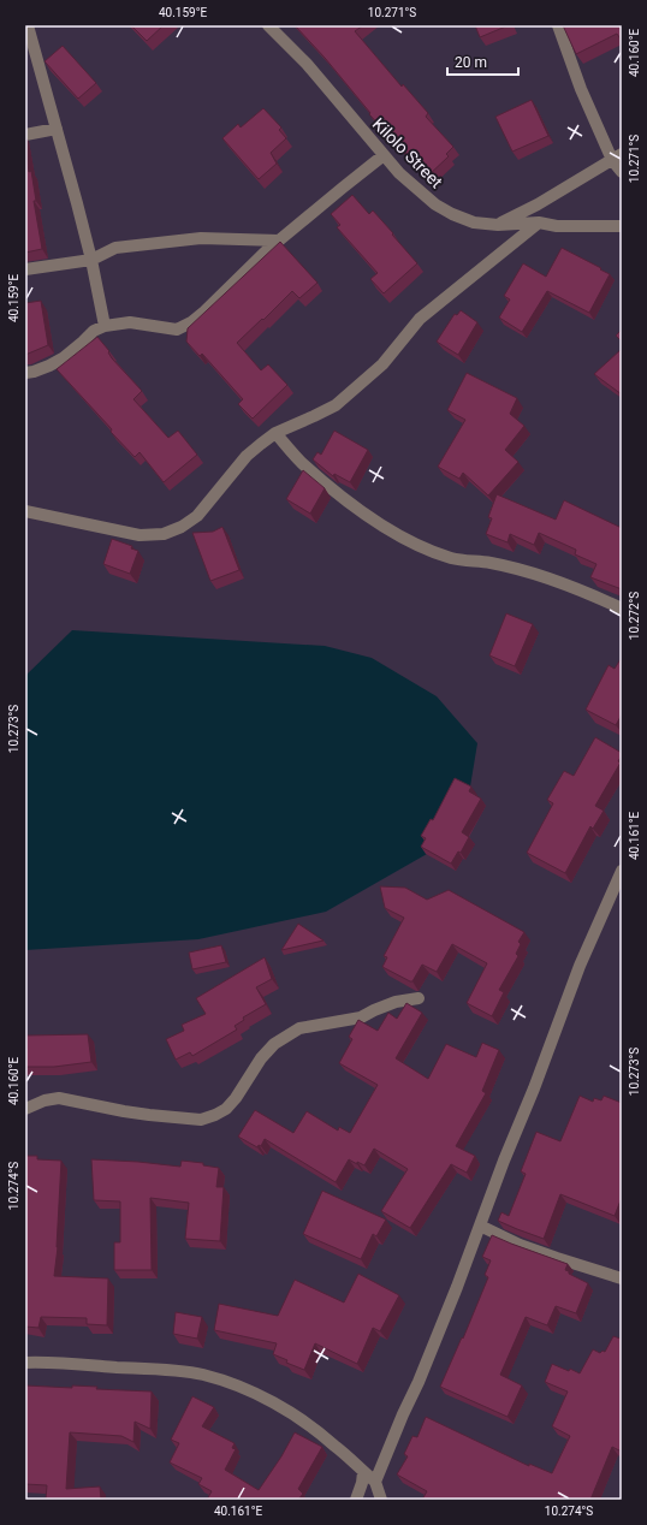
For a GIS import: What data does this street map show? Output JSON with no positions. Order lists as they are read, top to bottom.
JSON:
{
  "streets": {
    "street": ["Kilolo Street"]
  },
  "scale_bar": "20 m",
  "coordinates": [
    "40.159°E",
    "10.271°S",
    "40.160°E",
    "10.272°S",
    "10.273°S",
    "40.161°E",
    "10.274°S"
  ]
}
